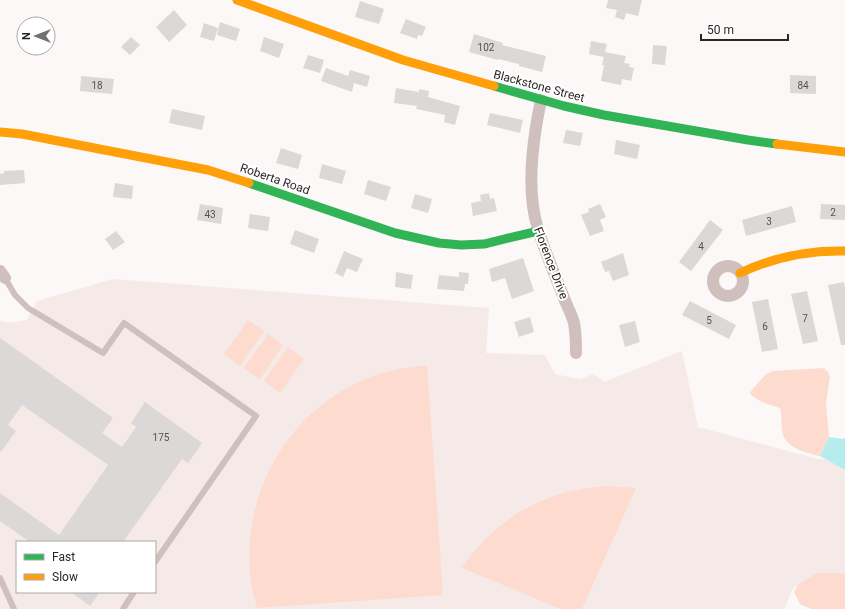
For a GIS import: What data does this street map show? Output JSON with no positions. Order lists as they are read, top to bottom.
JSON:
{
  "streets": {
    "street": ["Blackstone Street", "Roberta Road", "Florence Drive"]
  },
  "crossings": [
    ["Blackstone Street", "Florence Drive"],
    ["Roberta Road", "Florence Drive"]
  ],
  "house_numbers": [
    "102",
    "18",
    "84",
    "2",
    "43",
    "3",
    "4",
    "7",
    "5",
    "6",
    "175"
  ],
  "legend": ["Fast", "Slow"],
  "scale_bar": "50 m",
  "north": "left"
}
